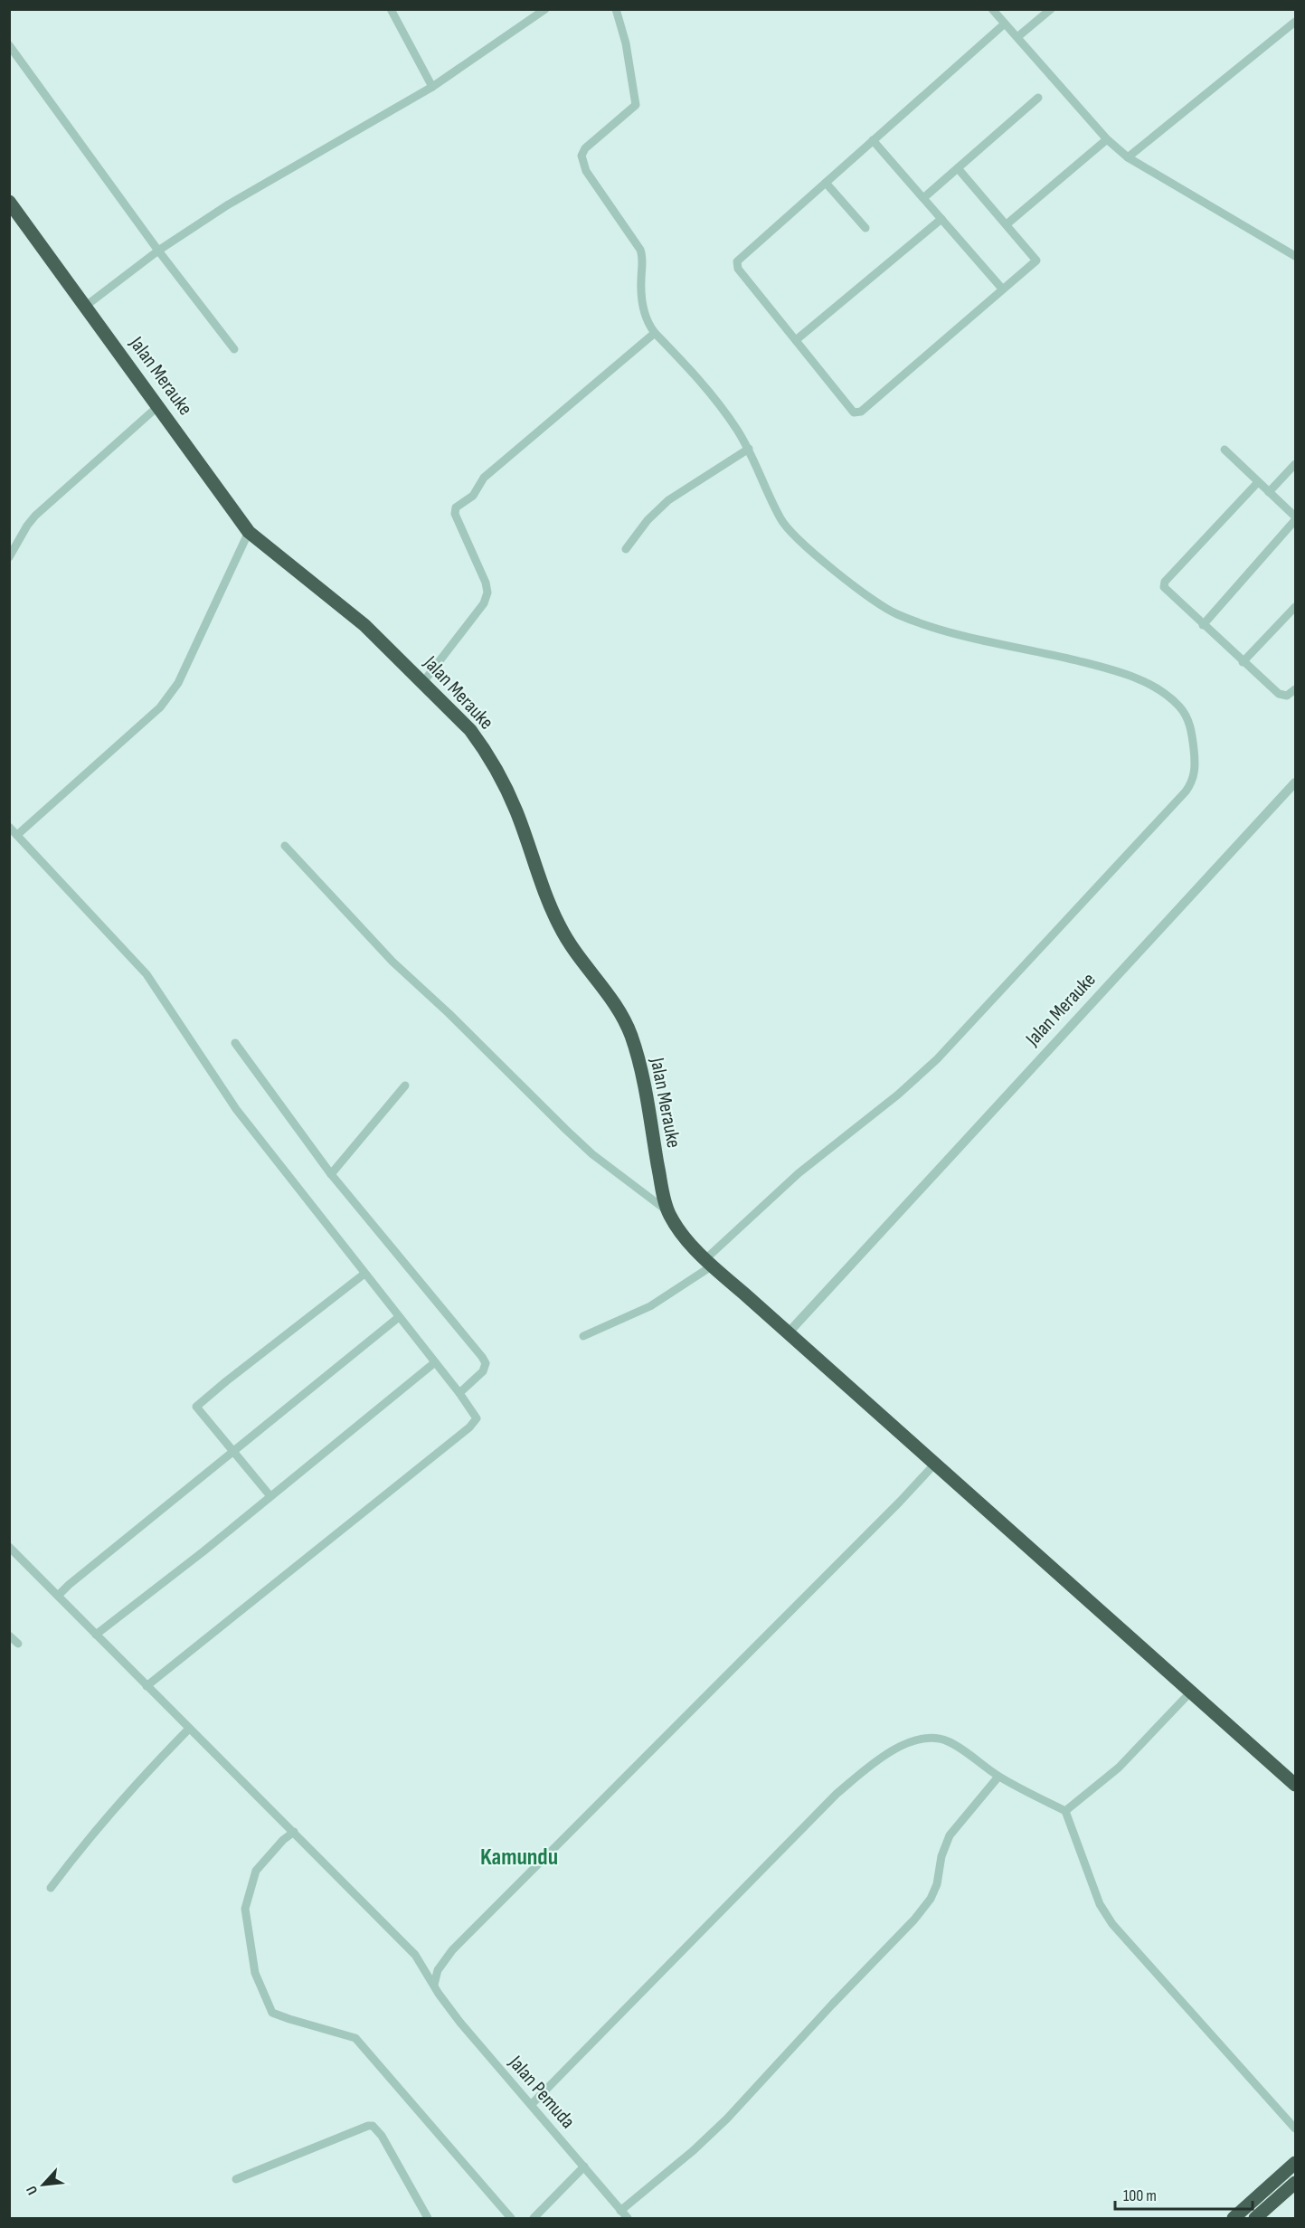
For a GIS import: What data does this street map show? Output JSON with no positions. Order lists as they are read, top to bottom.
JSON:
{
  "streets": {
    "highway": ["Jalan Merauke"],
    "street": ["Jalan Pemuda"]
  },
  "districts": ["Kamundu"],
  "scale_bar": "100 m",
  "north": "bottom left"
}
